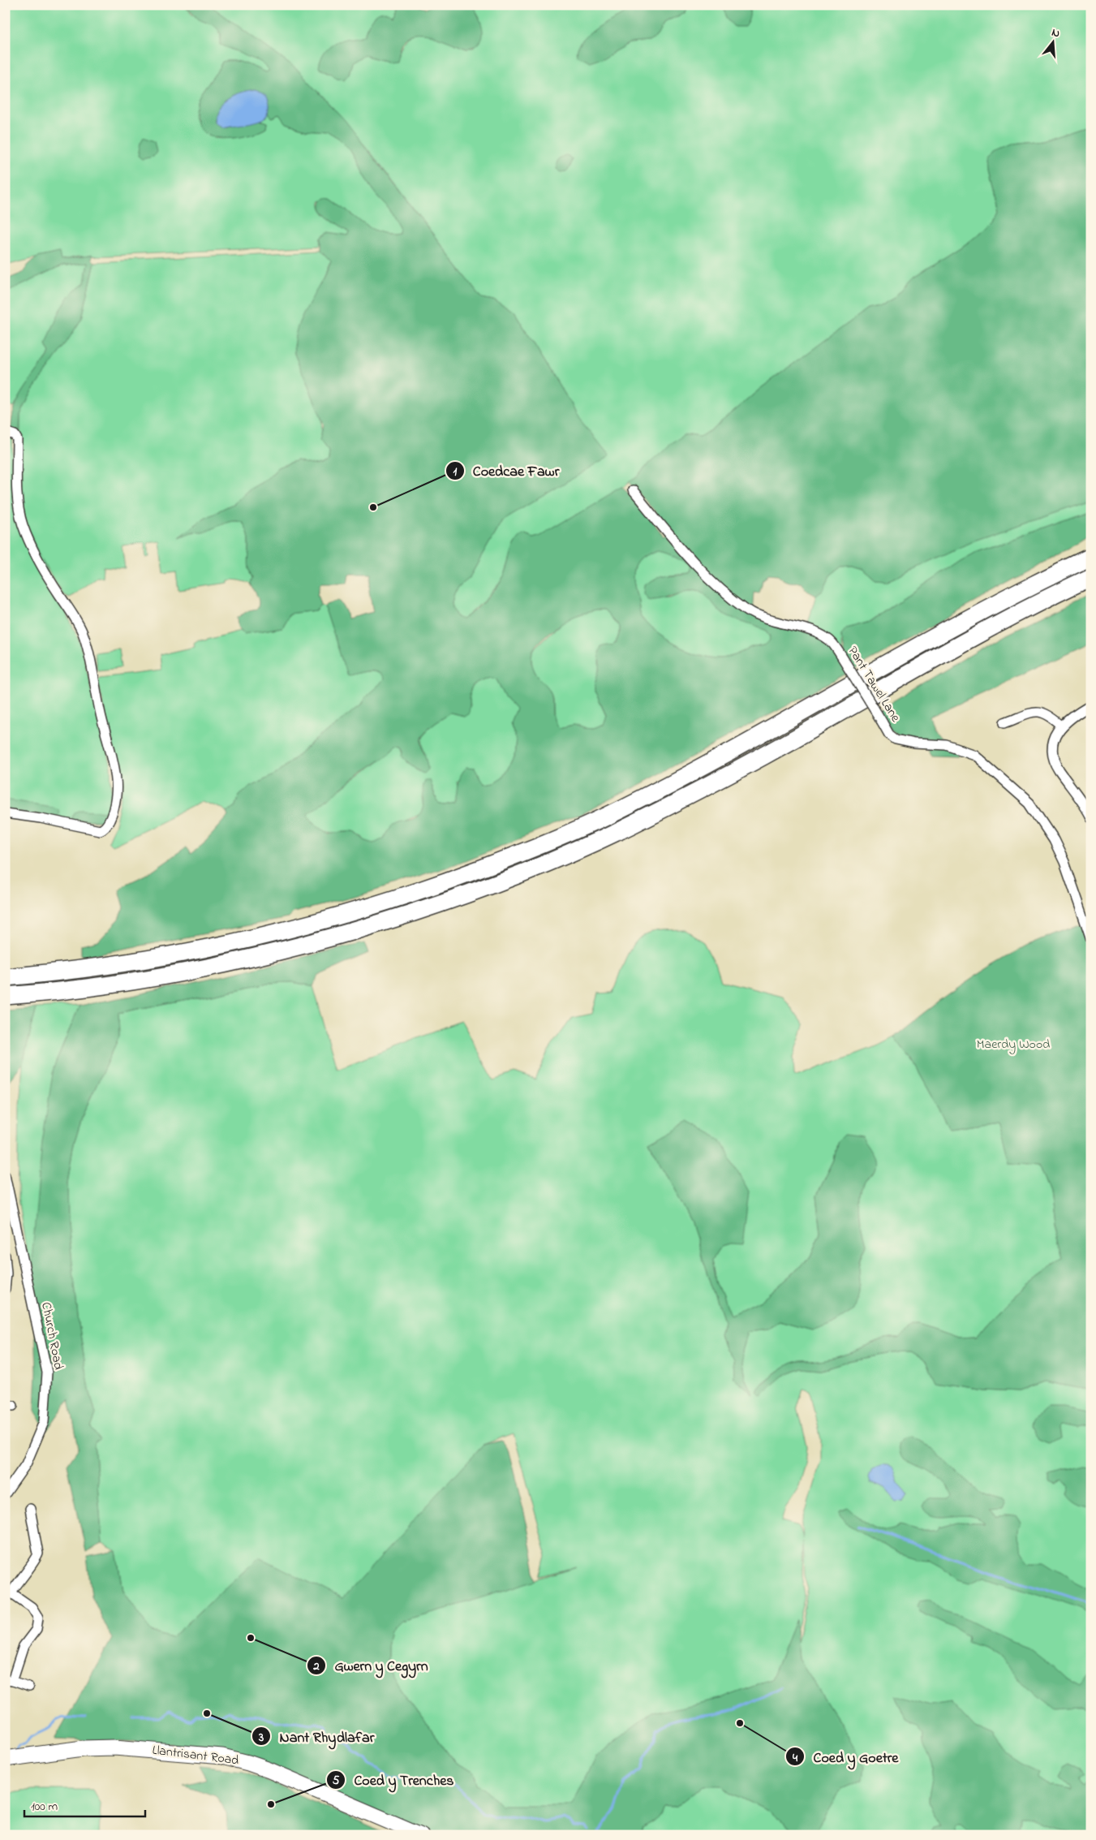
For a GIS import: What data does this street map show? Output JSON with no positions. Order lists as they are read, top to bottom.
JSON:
{
  "streets": {
    "main road": ["Llantrisant Road"],
    "street": ["Pant Tawel Lane", "Church Road"]
  },
  "parks": ["Maerdy Wood"],
  "places": [
    "Coedcae Fawr",
    "Gwern y Cegyrn",
    "Nant Rhydlafar",
    "Coed y Goetre",
    "Coed y Trenches"
  ],
  "scale_bar": "100 m",
  "north": "top"
}
